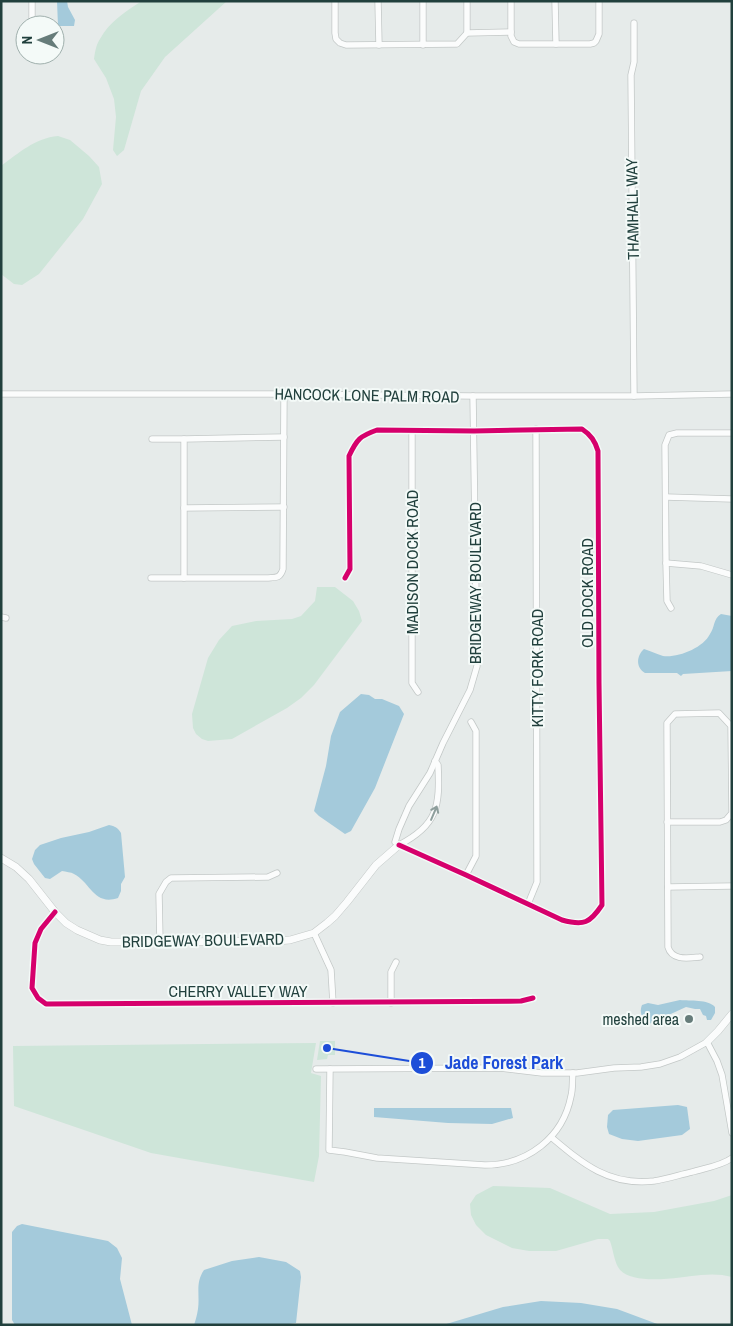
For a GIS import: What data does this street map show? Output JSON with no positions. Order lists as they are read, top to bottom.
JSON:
{
  "streets": {
    "street": [
      "THAMHALL WAY",
      "HANCOCK LONE PALM ROAD",
      "MADISON DOCK ROAD",
      "BRIDGEWAY BOULEVARD",
      "OLD DOCK ROAD",
      "KITTY FORK ROAD",
      "CHERRY VALLEY WAY"
    ]
  },
  "crossings": [
    ["THAMHALL WAY", "HANCOCK LONE PALM ROAD"],
    ["HANCOCK LONE PALM ROAD", "BRIDGEWAY BOULEVARD"],
    ["MADISON DOCK ROAD", "OLD DOCK ROAD"],
    ["BRIDGEWAY BOULEVARD", "OLD DOCK ROAD"],
    ["BRIDGEWAY BOULEVARD", "CHERRY VALLEY WAY"],
    ["OLD DOCK ROAD", "KITTY FORK ROAD"]
  ],
  "places": ["meshed area", "Jade Forest Park"],
  "north": "left"
}
